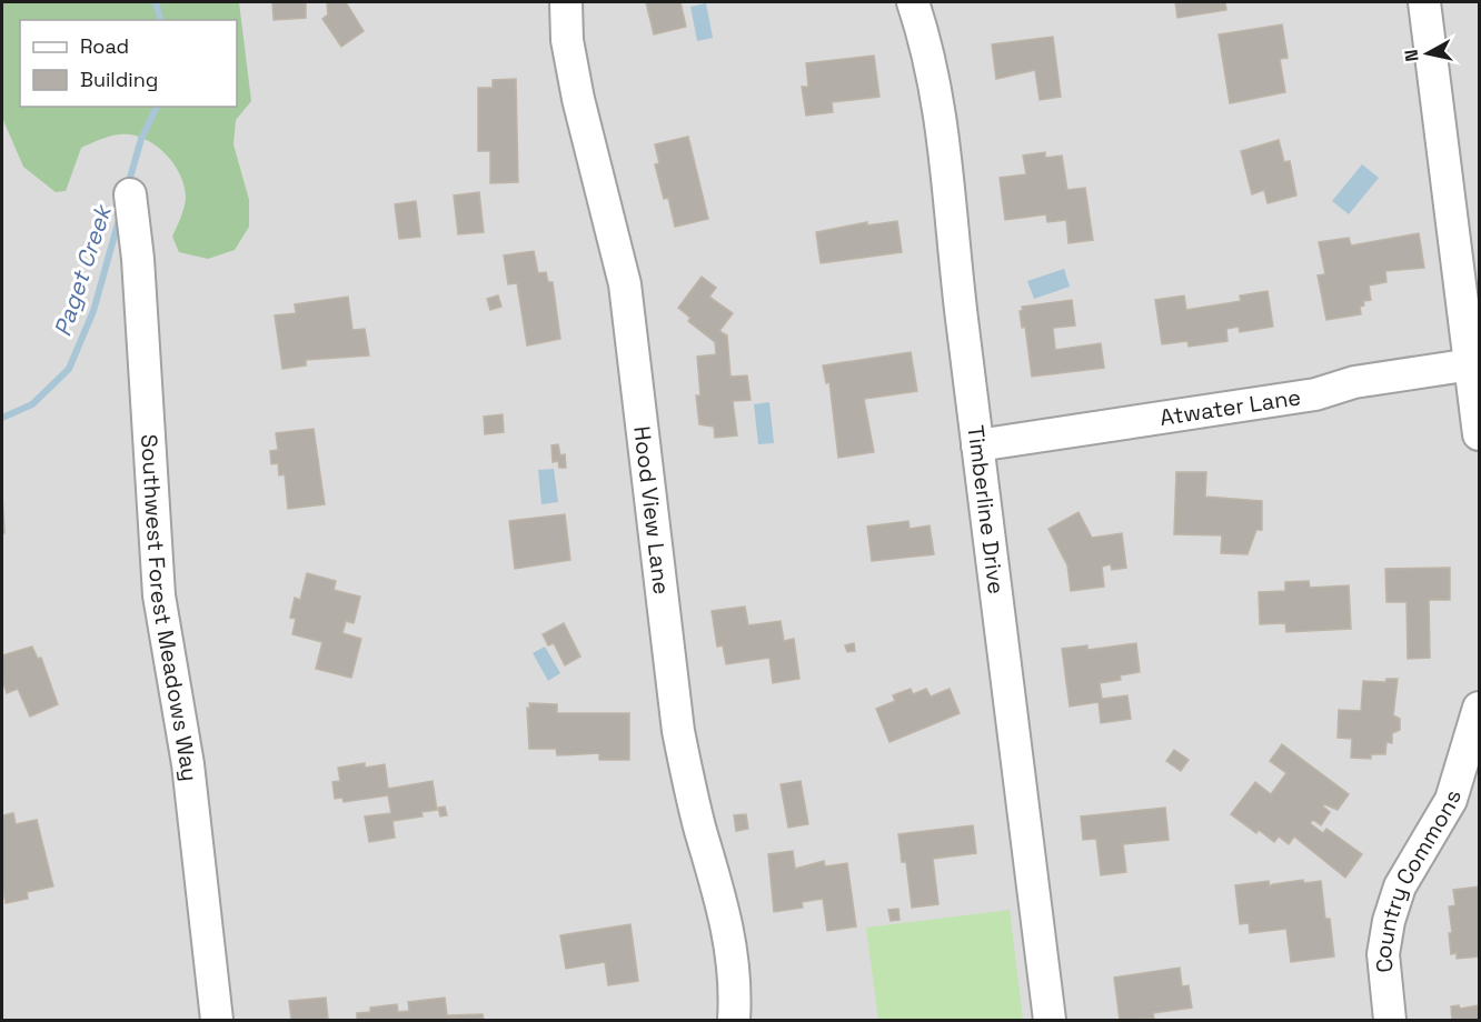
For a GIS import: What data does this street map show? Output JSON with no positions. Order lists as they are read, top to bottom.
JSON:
{
  "streets": {
    "street": [
      "Atwater Lane",
      "Timberline Drive",
      "Hood View Lane",
      "Southwest Forest Meadows Way",
      "Country Commons"
    ]
  },
  "crossings": [
    ["Atwater Lane", "Timberline Drive"]
  ],
  "water": ["Paget Creek"],
  "legend": ["Road", "Building"],
  "north": "left"
}
